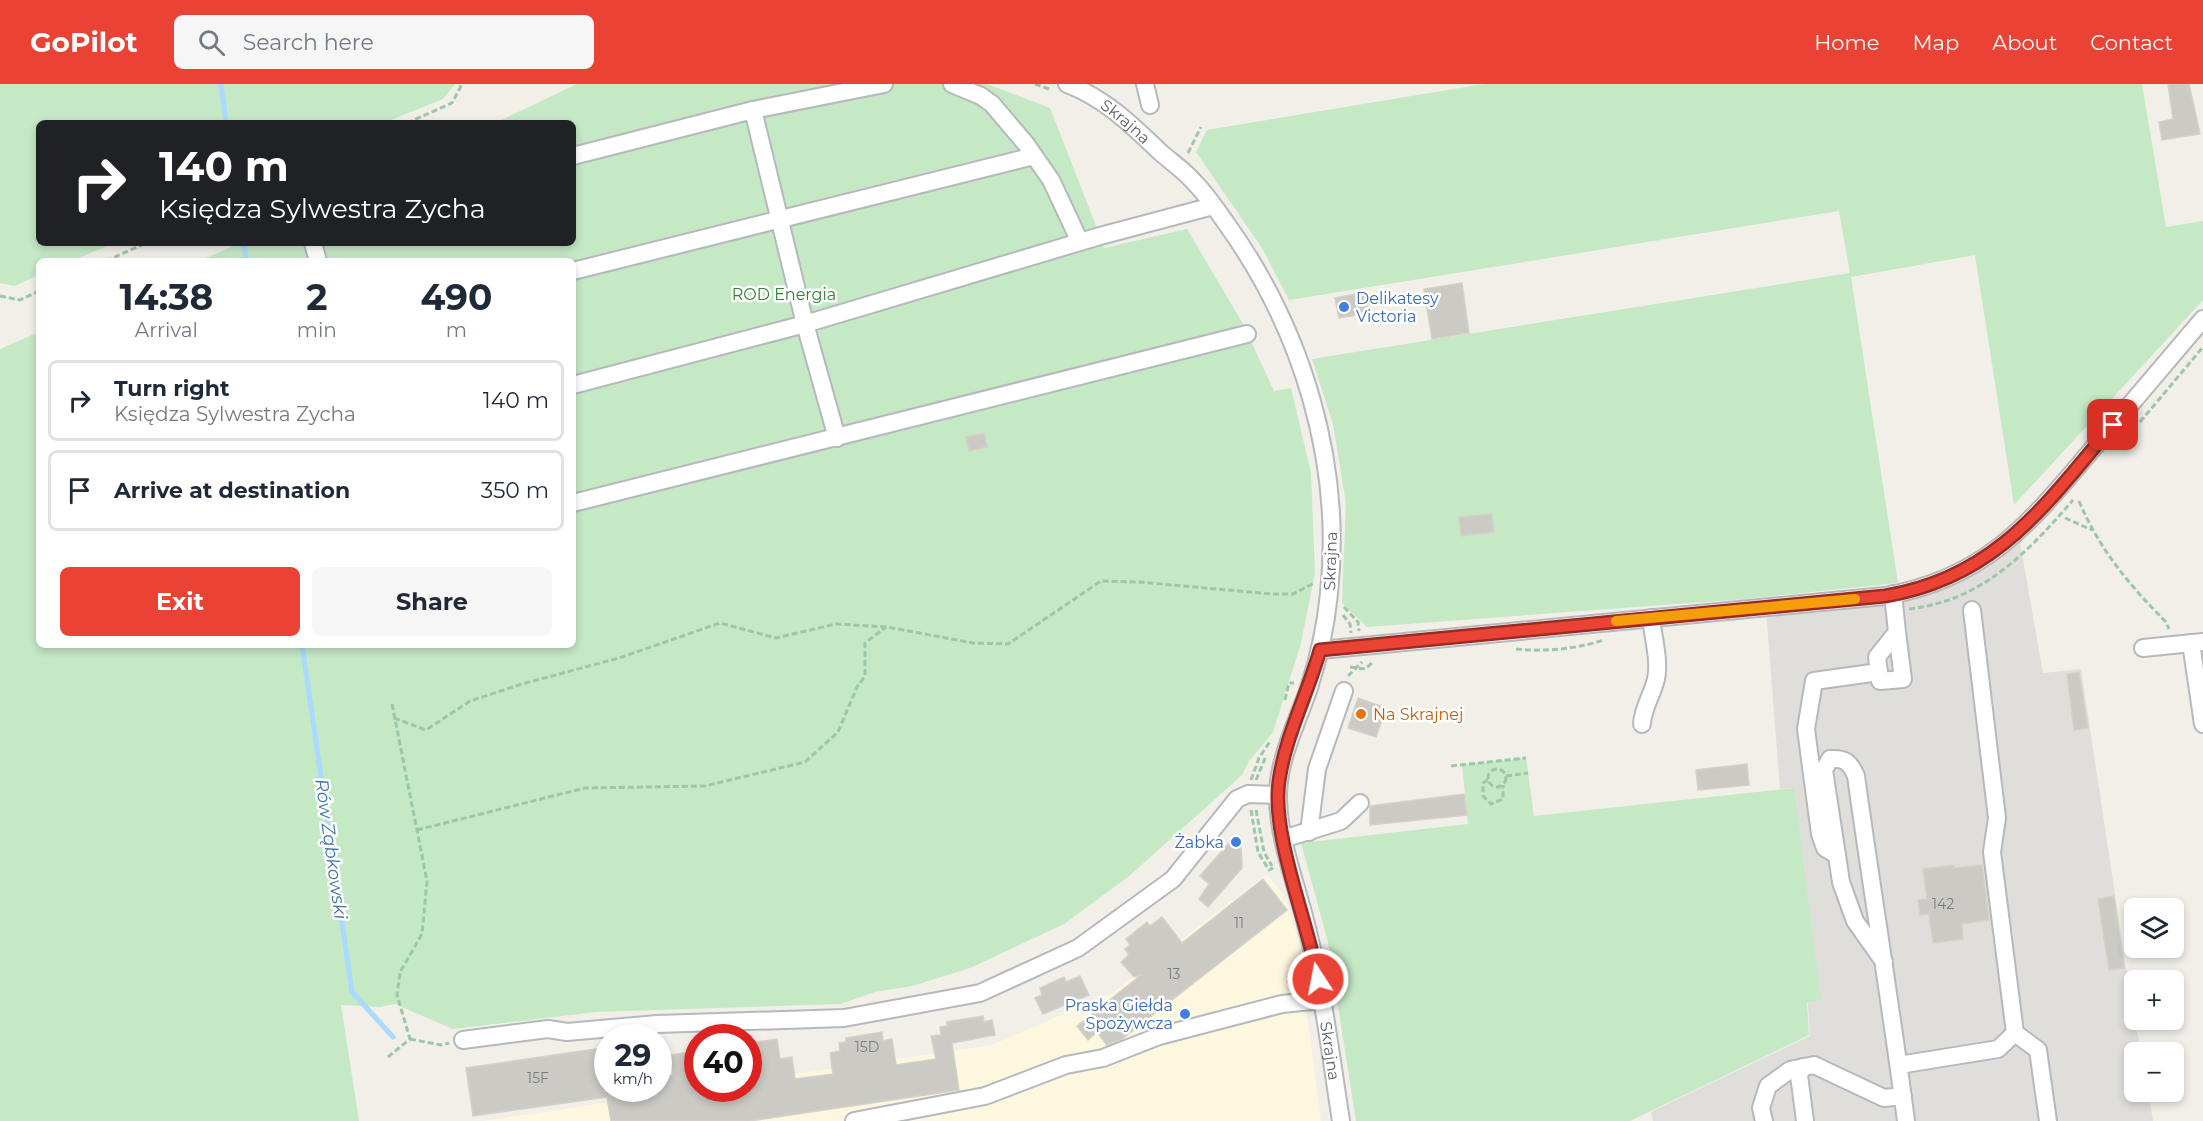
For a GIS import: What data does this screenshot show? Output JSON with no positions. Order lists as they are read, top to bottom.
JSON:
{
  "streets": {
    "street": ["Skrajna"]
  },
  "water": ["Rów Ząbkowski"],
  "parks": ["ROD Energia"],
  "places": [
    "Delikatesy Victoria",
    "Na Skrajnej",
    "Żabka",
    "Praska Giełda Spożywcza"
  ],
  "house_numbers": [
    "142",
    "11",
    "13",
    "15D",
    "15F"
  ],
  "page": {
    "header": "GoPilot",
    "search": "Search here",
    "nav": [
      "Home",
      "Map",
      "About",
      "Contact"
    ],
    "turn": ["140 m", "Księdza Sylwestra Zycha"],
    "eta": [
      "14:38",
      "Arrival",
      "2",
      "min",
      "490",
      "m"
    ],
    "list": [
      {
        "name": "Turn right",
        "note": "Księdza Sylwestra Zycha",
        "value": "140 m"
      },
      {
        "name": "Arrive at destination",
        "value": "350 m"
      }
    ],
    "buttons": ["Exit", "Share"],
    "map_buttons": ["+", "−"],
    "speed": "29 km/h",
    "limit": "40"
  }
}
